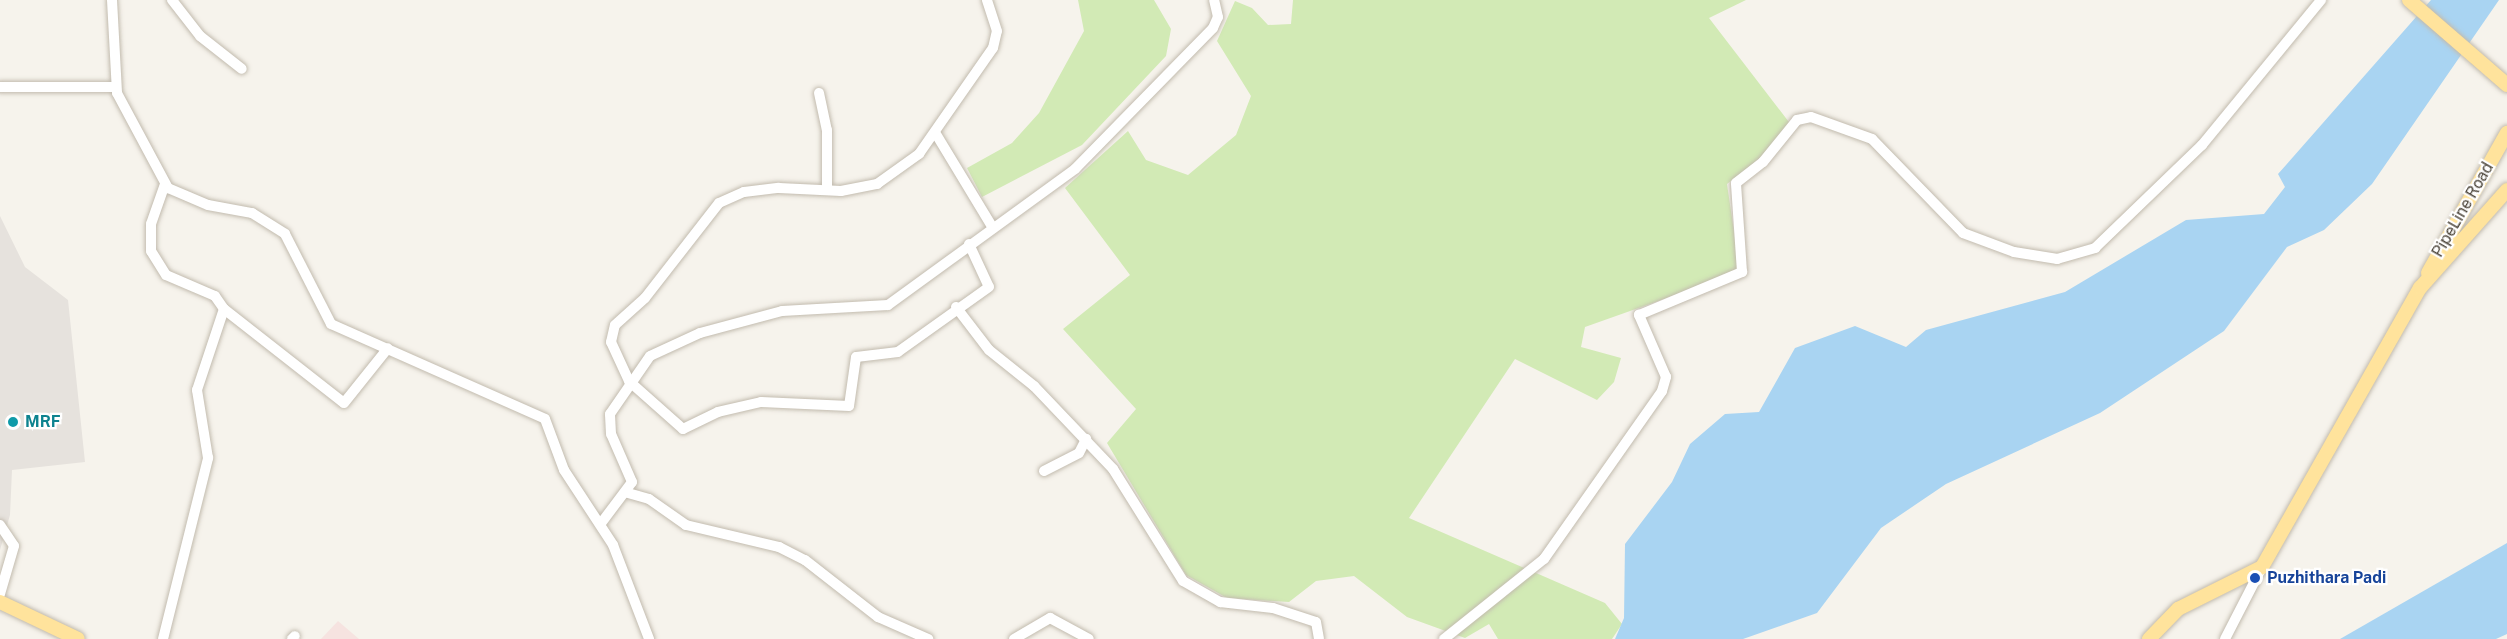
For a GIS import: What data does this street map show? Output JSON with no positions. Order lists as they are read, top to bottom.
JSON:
{
  "streets": {
    "main road": ["PipeLine Road"]
  },
  "places": ["MRF", "Puzhithara Padi"]
}
